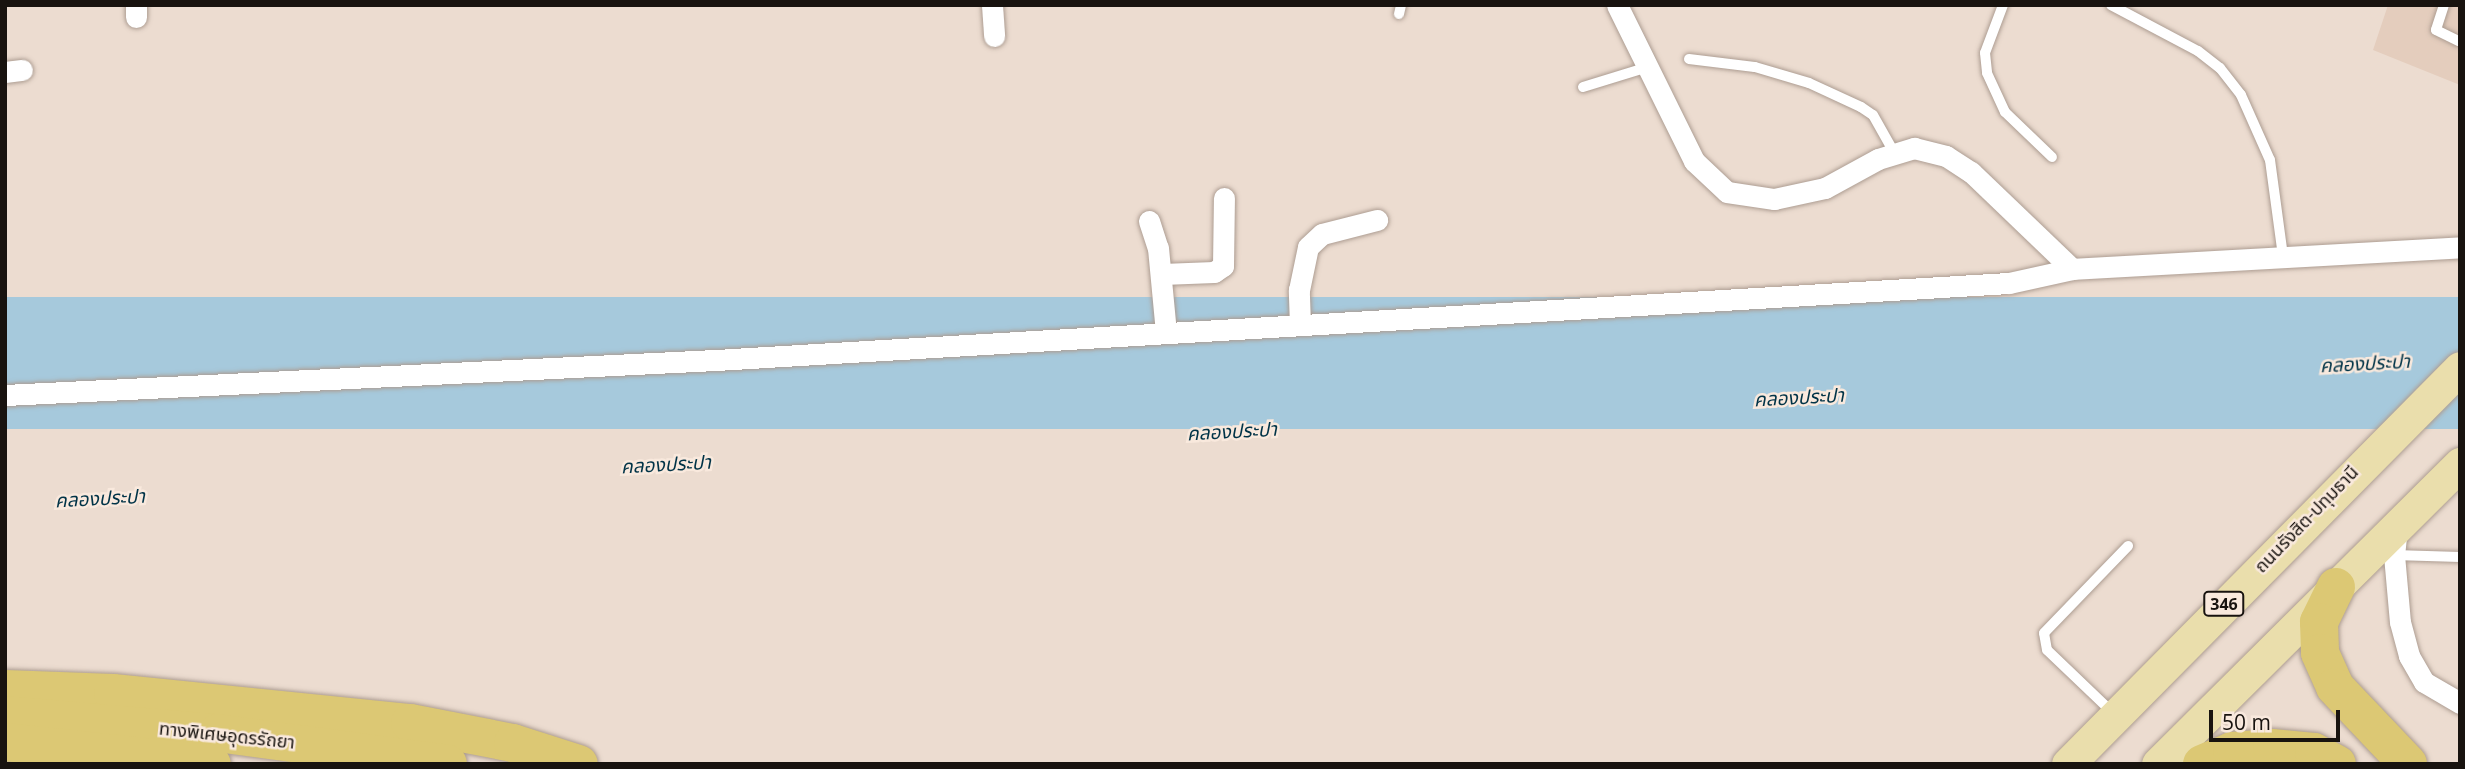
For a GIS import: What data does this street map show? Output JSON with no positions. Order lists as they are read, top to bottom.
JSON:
{
  "streets": {
    "highway": ["ทางพิเศษอุดรรัถยา"],
    "main road": ["ถนนรังสิต-ปทุมธานี", "346"]
  },
  "water": ["คลองประปา"],
  "scale_bar": "50 m"
}
